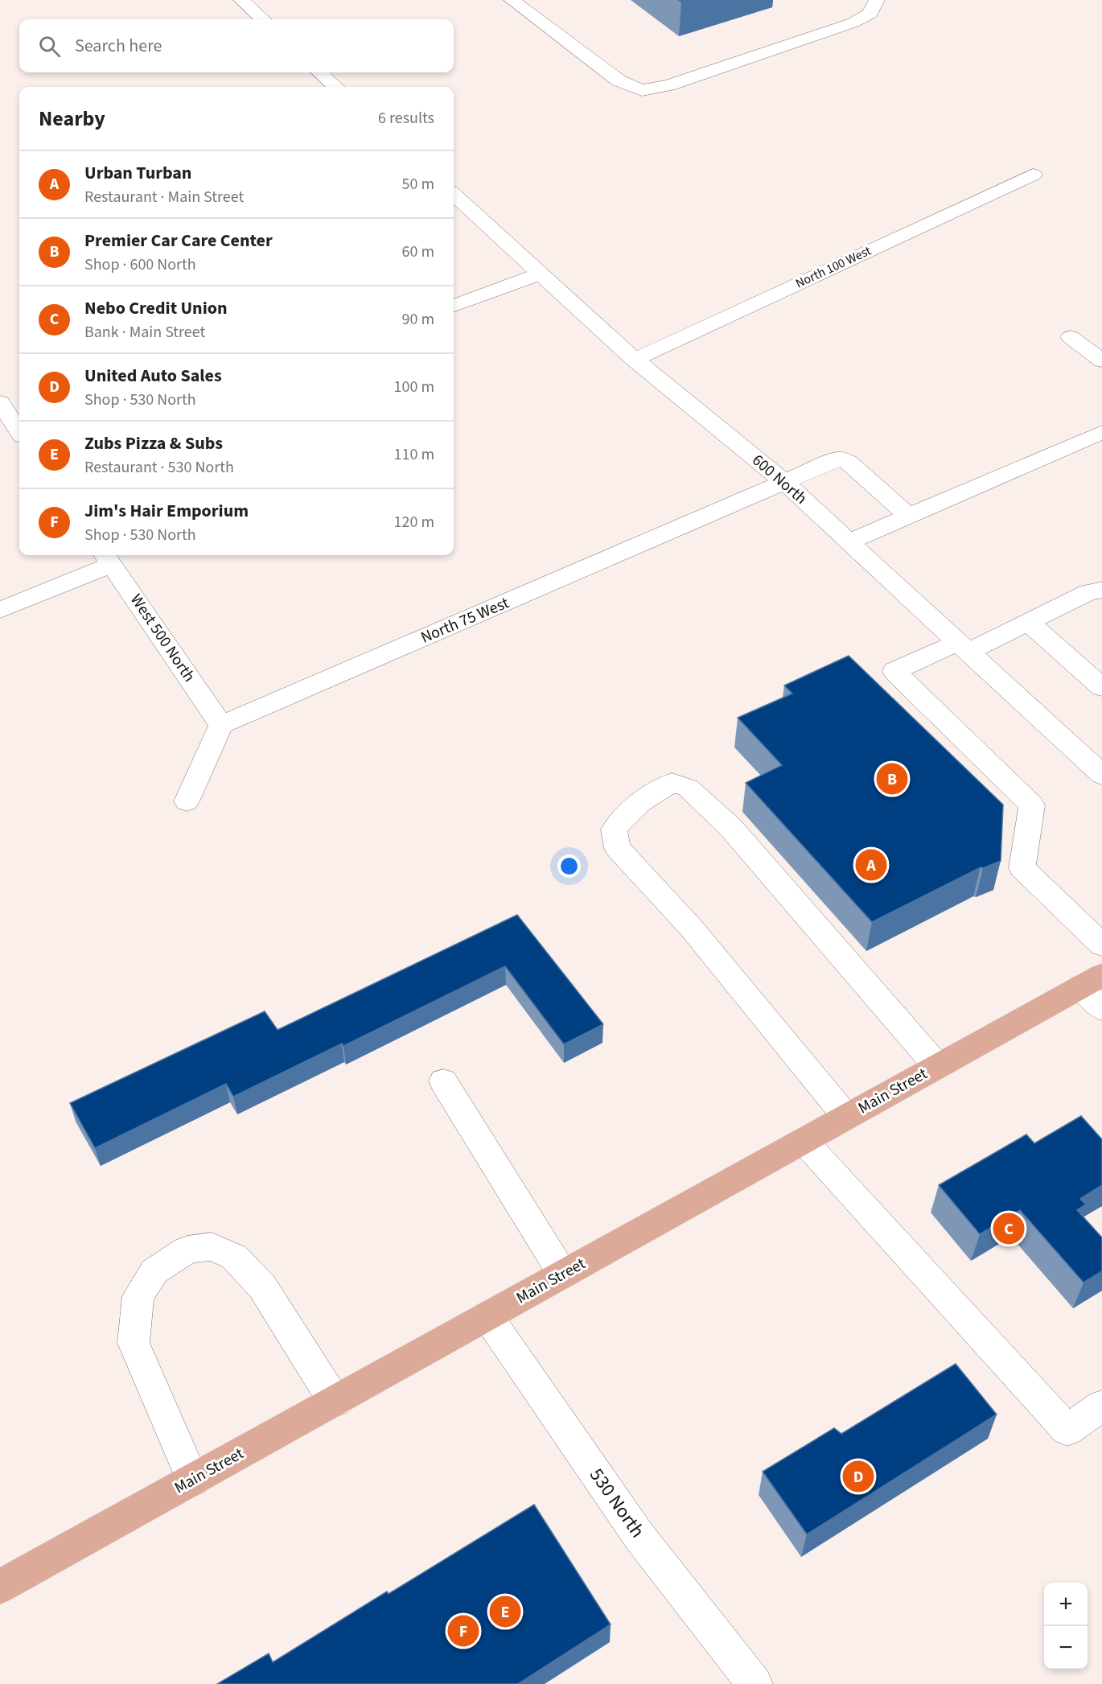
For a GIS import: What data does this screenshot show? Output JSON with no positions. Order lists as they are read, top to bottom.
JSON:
{
  "streets": {
    "main road": ["Main Street"],
    "street": [
      "North 100 West",
      "600 North",
      "North 75 West",
      "West 500 North",
      "530 North"
    ]
  },
  "crossings": [
    ["North 100 West", "600 North"],
    ["600 North", "North 75 West"],
    ["North 75 West", "West 500 North"],
    ["Main Street", "530 North"]
  ],
  "page": {
    "search": "Search here",
    "heading": ["Nearby", "6 results"],
    "list": [
      {
        "mark": "A",
        "name": "Urban Turban",
        "note": "Restaurant · Main Street",
        "value": "50 m"
      },
      {
        "mark": "B",
        "name": "Premier Car Care Center",
        "note": "Shop · 600 North",
        "value": "60 m"
      },
      {
        "mark": "C",
        "name": "Nebo Credit Union",
        "note": "Bank · Main Street",
        "value": "90 m"
      },
      {
        "mark": "D",
        "name": "United Auto Sales",
        "note": "Shop · 530 North",
        "value": "100 m"
      },
      {
        "mark": "E",
        "name": "Zubs Pizza & Subs",
        "note": "Restaurant · 530 North",
        "value": "110 m"
      },
      {
        "mark": "F",
        "name": "Jim's Hair Emporium",
        "note": "Shop · 530 North",
        "value": "120 m"
      }
    ],
    "pins": [
      "B",
      "A",
      "C",
      "D",
      "E",
      "F"
    ],
    "map_buttons": ["+", "−"]
  }
}
